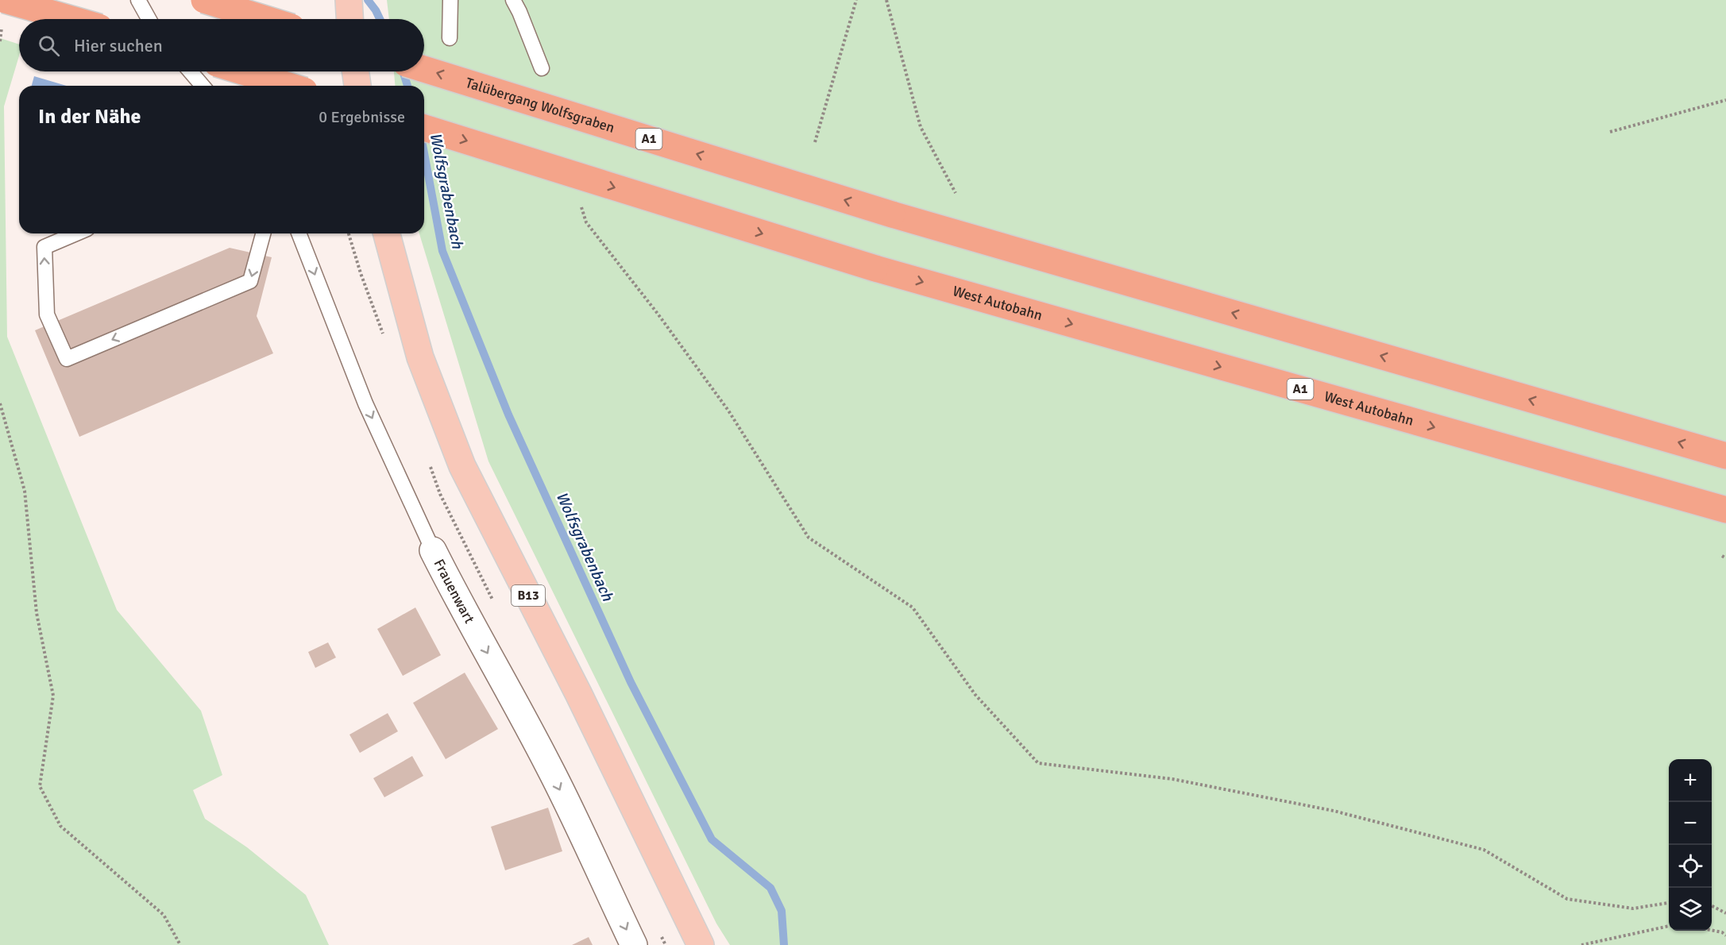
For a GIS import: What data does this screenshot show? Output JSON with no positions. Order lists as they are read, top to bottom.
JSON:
{
  "streets": {
    "highway": ["Talübergang Wolfsgraben", "A1", "West Autobahn"],
    "main road": ["B13"],
    "street": ["Frauenwart"]
  },
  "one_way": ["Talübergang Wolfsgraben", "West Autobahn", "Frauenwart"],
  "water": ["Wolfsgrabenbach"],
  "page": {
    "search": "Hier suchen",
    "heading": ["In der Nähe", "0 Ergebnisse"],
    "map_buttons": ["+", "−"]
  }
}
